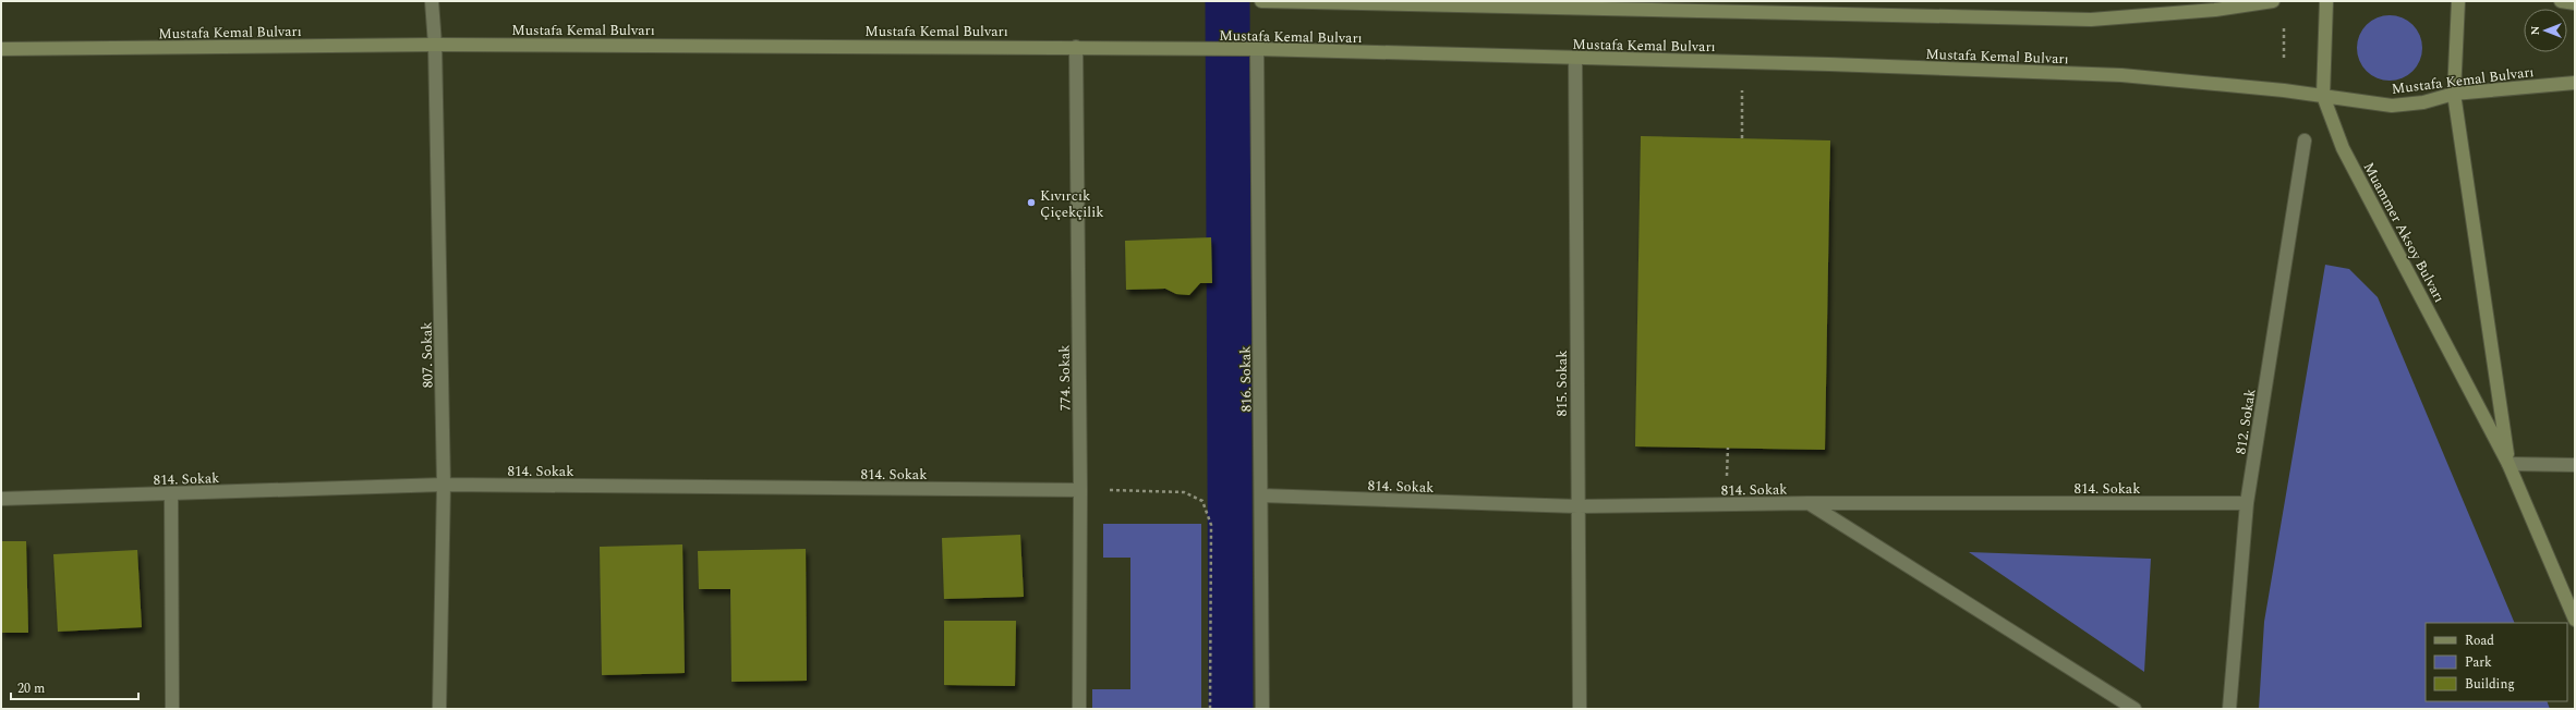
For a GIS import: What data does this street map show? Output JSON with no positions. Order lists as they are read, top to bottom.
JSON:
{
  "streets": {
    "main road": ["Mustafa Kemal Bulvarı", "Muammer Aksoy Bulvarı"],
    "street": [
      "807. Sokak",
      "774. Sokak",
      "816. Sokak",
      "815. Sokak",
      "812. Sokak",
      "814. Sokak"
    ]
  },
  "crossings": [
    ["Mustafa Kemal Bulvarı", "Muammer Aksoy Bulvarı"],
    ["Mustafa Kemal Bulvarı", "807. Sokak"],
    ["Mustafa Kemal Bulvarı", "774. Sokak"],
    ["Mustafa Kemal Bulvarı", "816. Sokak"],
    ["Mustafa Kemal Bulvarı", "815. Sokak"],
    ["807. Sokak", "814. Sokak"],
    ["774. Sokak", "814. Sokak"],
    ["816. Sokak", "814. Sokak"],
    ["815. Sokak", "814. Sokak"],
    ["812. Sokak", "814. Sokak"]
  ],
  "places": ["Kıvırcık Çiçekçilik"],
  "legend": ["Road", "Park", "Building"],
  "scale_bar": "20 m",
  "north": "left"
}
